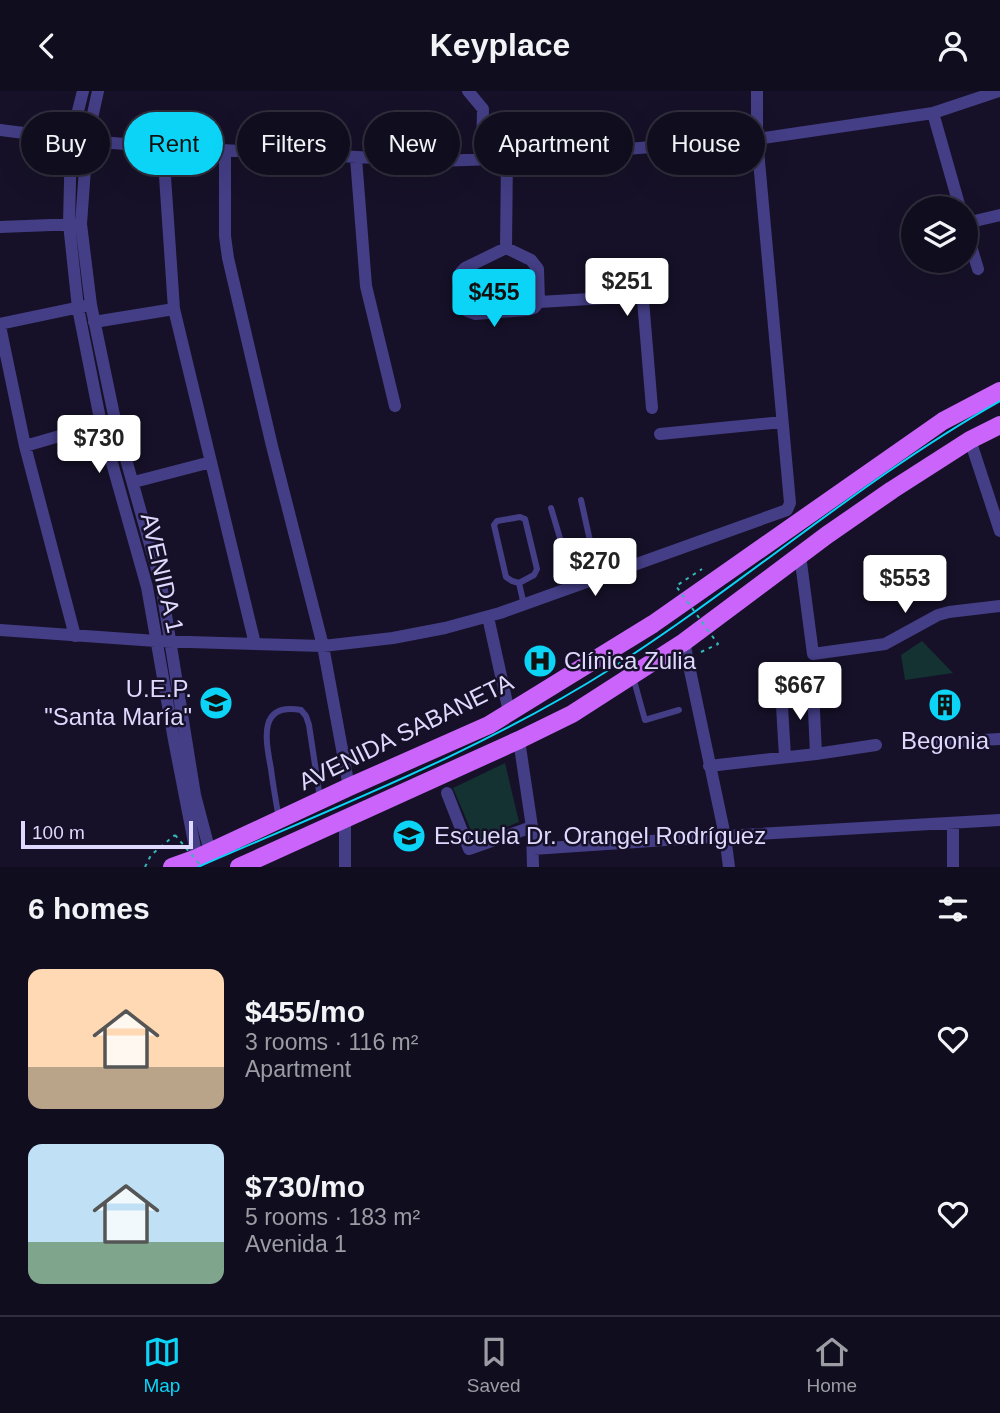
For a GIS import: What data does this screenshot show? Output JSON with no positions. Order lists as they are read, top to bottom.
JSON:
{
  "streets": {
    "main road": ["AVENIDA SABANETA"],
    "street": ["AVENIDA 1"]
  },
  "places": {
    "hospital": ["Clínica Zulia"],
    "school or university": ["U.E.P. \"Santa María\"", "Escuela Dr. Orangel Rodríguez"],
    "building": ["Begonia"]
  },
  "scale_bar": "100 m",
  "page": {
    "header": "Keyplace",
    "chip": [
      "Buy",
      "Rent",
      "Filters",
      "New",
      "Apartment",
      "House"
    ],
    "price": [
      "$251",
      "$455",
      "$730",
      "$270",
      "$553",
      "$667"
    ],
    "scale": "100 m",
    "heading": "6 homes",
    "list": [
      {
        "name": "$455/mo",
        "note": "3 rooms · 116 m² · Apartment"
      },
      {
        "name": "$730/mo",
        "note": "5 rooms · 183 m² · Avenida 1"
      }
    ],
    "tabs": ["Map", "Saved", "Home"]
  }
}
